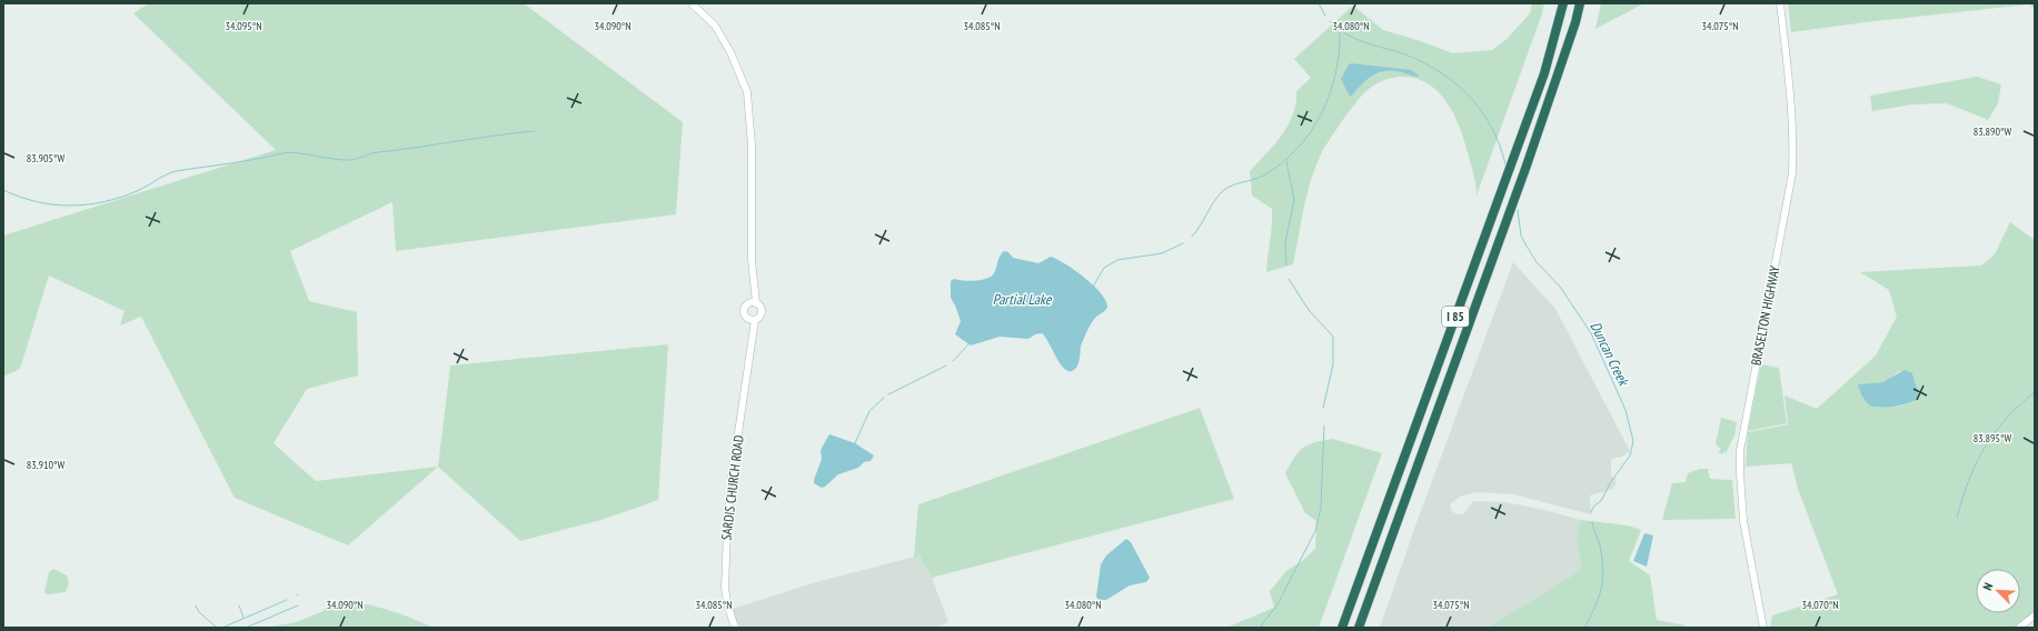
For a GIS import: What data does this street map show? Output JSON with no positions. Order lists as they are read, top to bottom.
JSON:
{
  "streets": {
    "highway": ["I 85"],
    "street": ["BRASELTON HIGHWAY", "SARDIS CHURCH ROAD"]
  },
  "water": ["Partial Lake", "Duncan Creek"],
  "north": "top left",
  "coordinates": [
    "34.095°N",
    "34.085°N",
    "34.080°N",
    "34.090°N",
    "34.075°N",
    "83.890°W",
    "83.905°W",
    "83.895°W",
    "83.910°W",
    "34.070°N"
  ]
}
